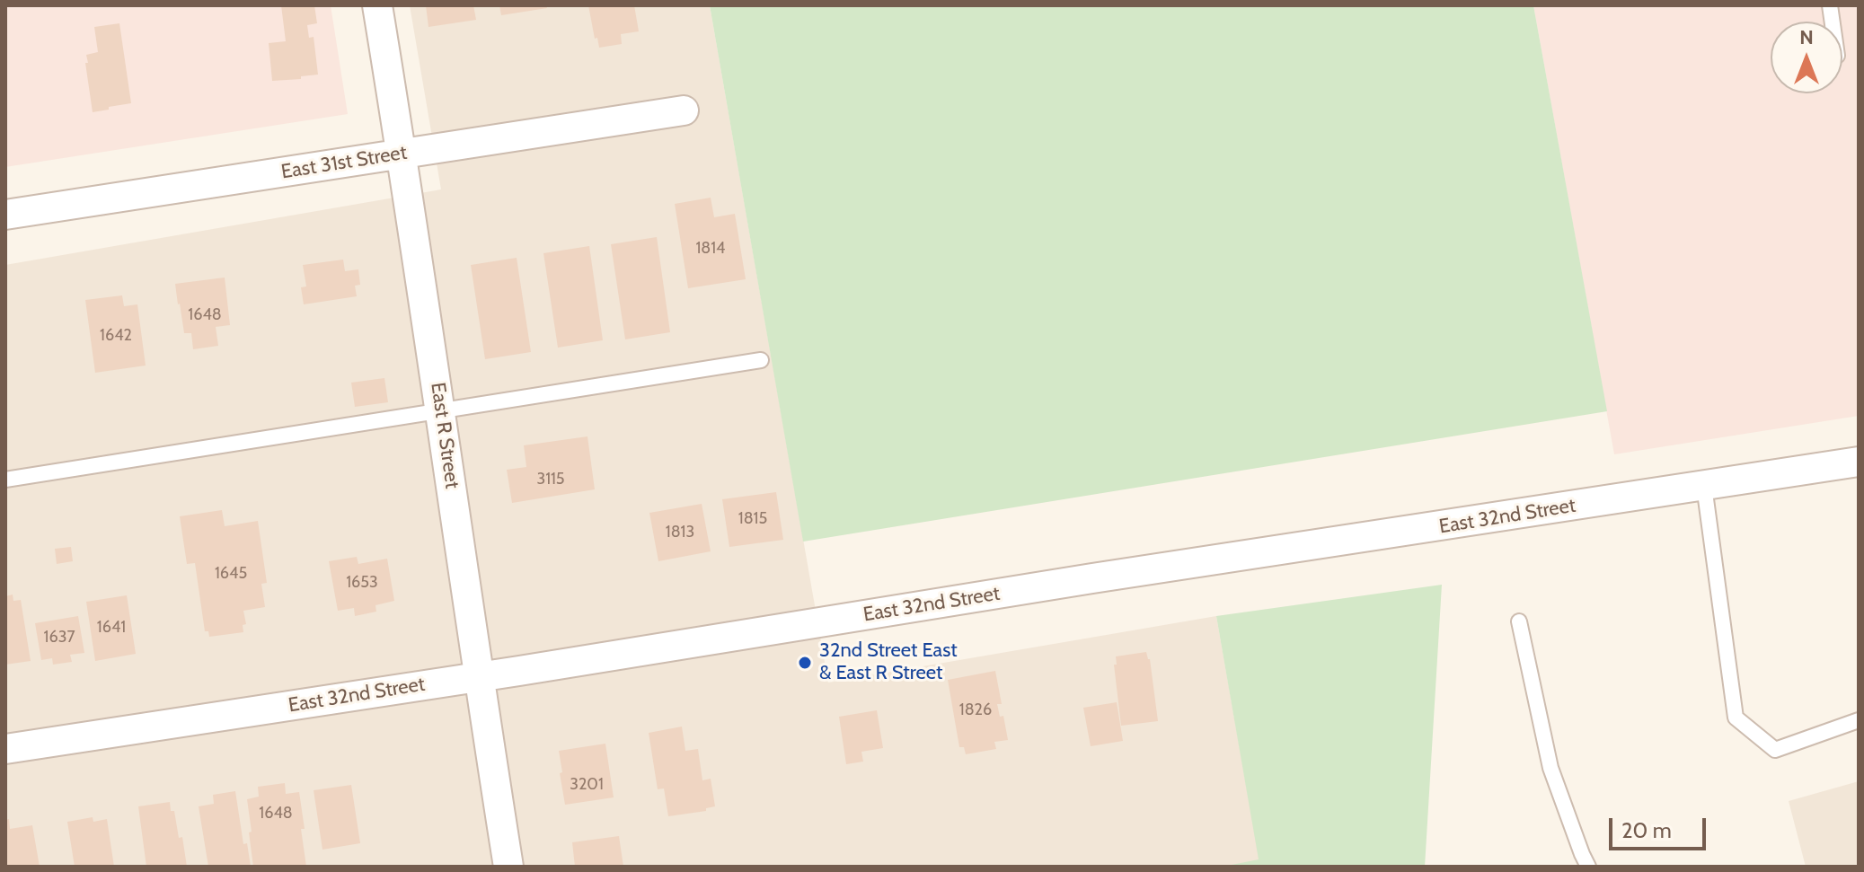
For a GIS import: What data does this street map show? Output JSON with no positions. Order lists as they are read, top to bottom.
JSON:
{
  "streets": {
    "street": ["East 31st Street", "East R Street", "East 32nd Street"]
  },
  "crossings": [
    ["East 31st Street", "East R Street"],
    ["East R Street", "East 32nd Street"]
  ],
  "places": ["32nd Street East & East R Street"],
  "house_numbers": [
    "1814",
    "1648",
    "1642",
    "3115",
    "1815",
    "1813",
    "1645",
    "1653",
    "1641",
    "1637",
    "1826",
    "3201",
    "1648"
  ],
  "scale_bar": "20 m",
  "north": "top"
}
